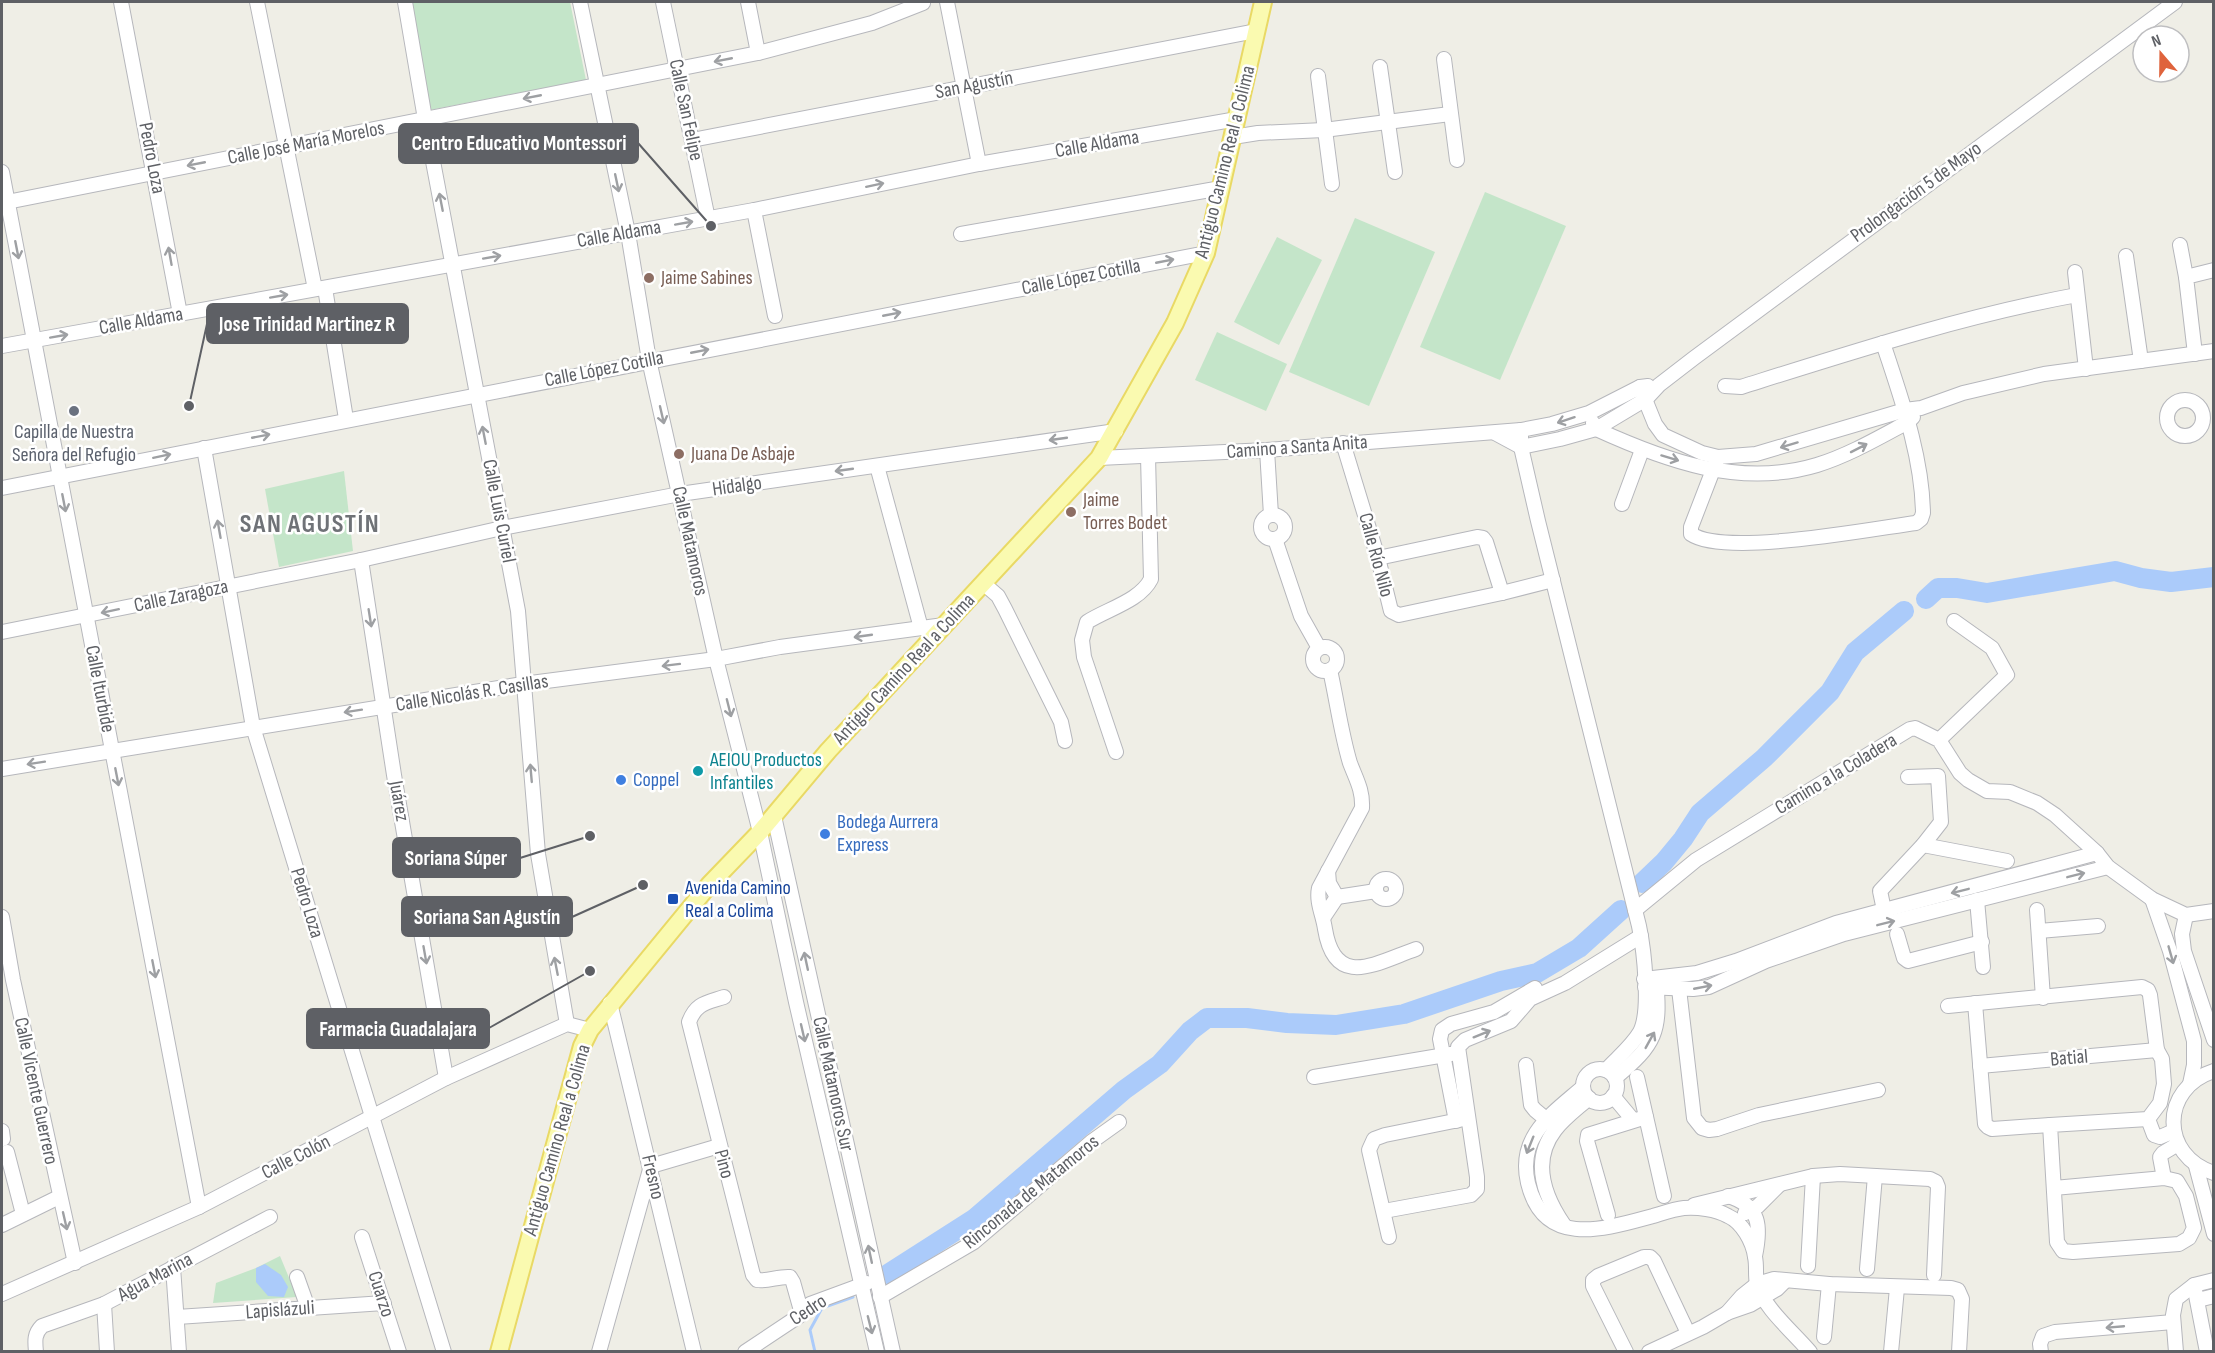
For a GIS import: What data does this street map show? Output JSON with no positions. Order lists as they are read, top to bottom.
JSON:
{
  "streets": {
    "main road": ["Antiguo Camino Real a Colima"],
    "street": [
      "San Agustín",
      "Calle San Felipe",
      "Calle José María Morelos",
      "Calle Aldama",
      "Pedro Loza",
      "Prolongación 5 de Mayo",
      "Calle López Cotilla",
      "Camino a Santa Anita",
      "Hidalgo",
      "Calle Luis Curiel",
      "Calle Matamoros",
      "Calle Río Nilo",
      "Calle Zaragoza",
      "Calle Iturbide",
      "Calle Nicolás R. Casillas",
      "Camino a la Coladera",
      "Juárez",
      "Batial",
      "Calle Matamoros Sur",
      "Calle Vicente Guerrero",
      "Calle Colón",
      "Pino",
      "Fresno",
      "Rinconada de Matamoros",
      "Agua Marina",
      "Cuarzo",
      "Lapislázuli",
      "Cedro"
    ]
  },
  "crossings": [
    ["San Agustín", "Calle San Felipe"],
    ["San Agustín", "Antiguo Camino Real a Colima"],
    ["Calle San Felipe", "Calle José María Morelos"],
    ["Calle San Felipe", "Calle Aldama"],
    ["Calle José María Morelos", "Pedro Loza"],
    ["Calle José María Morelos", "Calle Luis Curiel"],
    ["Calle José María Morelos", "Calle Matamoros"],
    ["Calle José María Morelos", "Calle Iturbide"],
    ["Calle Aldama", "Pedro Loza"],
    ["Calle Aldama", "Antiguo Camino Real a Colima"],
    ["Calle Aldama", "Calle Luis Curiel"],
    ["Calle Aldama", "Calle Matamoros"],
    ["Calle Aldama", "Calle Iturbide"],
    ["Pedro Loza", "Calle López Cotilla"],
    ["Pedro Loza", "Calle Zaragoza"],
    ["Pedro Loza", "Calle Nicolás R. Casillas"],
    ["Pedro Loza", "Calle Colón"],
    ["Antiguo Camino Real a Colima", "Calle López Cotilla"],
    ["Antiguo Camino Real a Colima", "Camino a Santa Anita"],
    ["Antiguo Camino Real a Colima", "Hidalgo"],
    ["Antiguo Camino Real a Colima", "Calle Matamoros"],
    ["Antiguo Camino Real a Colima", "Calle Nicolás R. Casillas"],
    ["Antiguo Camino Real a Colima", "Calle Matamoros Sur"],
    ["Antiguo Camino Real a Colima", "Fresno"],
    ["Prolongación 5 de Mayo", "Camino a Santa Anita"],
    ["Calle López Cotilla", "Calle Luis Curiel"],
    ["Calle López Cotilla", "Calle Matamoros"],
    ["Calle López Cotilla", "Calle Iturbide"],
    ["Camino a Santa Anita", "Calle Río Nilo"],
    ["Hidalgo", "Calle Luis Curiel"],
    ["Hidalgo", "Calle Matamoros"],
    ["Hidalgo", "Calle Zaragoza"],
    ["Hidalgo", "Juárez"],
    ["Calle Luis Curiel", "Calle Nicolás R. Casillas"],
    ["Calle Luis Curiel", "Calle Colón"],
    ["Calle Matamoros", "Calle Nicolás R. Casillas"],
    ["Calle Matamoros", "Calle Matamoros Sur"],
    ["Calle Zaragoza", "Calle Iturbide"],
    ["Calle Zaragoza", "Juárez"],
    ["Calle Iturbide", "Calle Nicolás R. Casillas"],
    ["Calle Iturbide", "Calle Colón"],
    ["Calle Nicolás R. Casillas", "Juárez"],
    ["Juárez", "Calle Colón"],
    ["Calle Matamoros Sur", "Rinconada de Matamoros"],
    ["Calle Matamoros Sur", "Cedro"],
    ["Calle Vicente Guerrero", "Calle Colón"],
    ["Pino", "Cedro"],
    ["Cuarzo", "Lapislázuli"]
  ],
  "one_way": [
    "Calle José María Morelos",
    "Calle Aldama",
    "Calle López Cotilla",
    "Hidalgo",
    "Calle Luis Curiel",
    "Calle Matamoros",
    "Calle Zaragoza",
    "Calle Iturbide",
    "Calle Nicolás R. Casillas",
    "Juárez"
  ],
  "districts": ["SAN AGUSTÍN"],
  "places": {
    "other": [
      "Centro Educativo Montessori",
      "Jaime Sabines",
      "Jose Trinidad Martinez R",
      "Capilla de Nuestra Señora del Refugio",
      "Juana De Asbaje",
      "Jaime Torres Bodet",
      "AEIOU Productos Infantiles",
      "Coppel",
      "Bodega Aurrera Express",
      "Soriana Súper",
      "Soriana San Agustín",
      "Farmacia Guadalajara"
    ],
    "transit": ["Avenida Camino Real a Colima"]
  },
  "north": "top"
}
